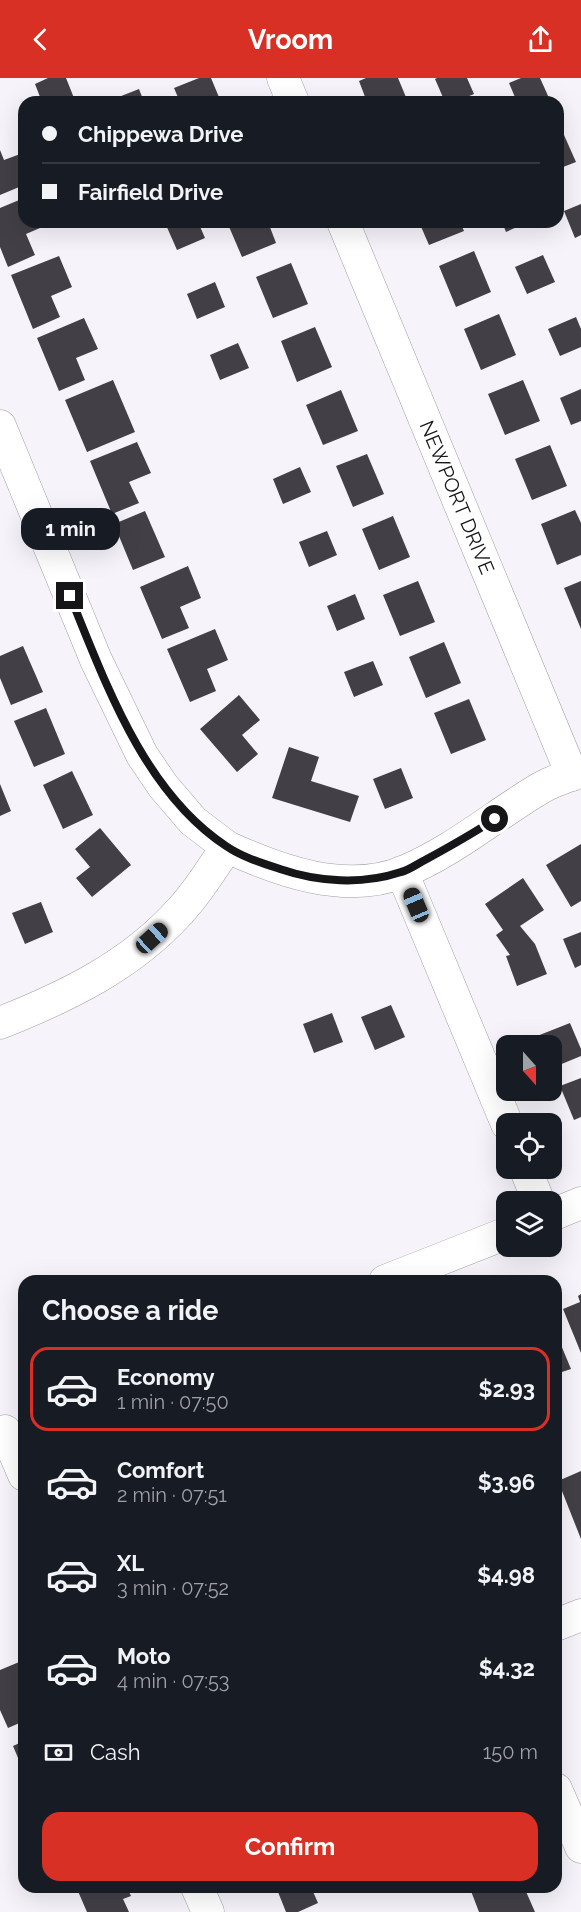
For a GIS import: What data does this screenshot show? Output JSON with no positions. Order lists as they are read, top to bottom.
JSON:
{
  "streets": {
    "street": ["NEWPORT DRIVE"]
  },
  "north": "bottom",
  "page": {
    "header": "Vroom",
    "banner": ["Chippewa Drive", "Fairfield Drive"],
    "bubble": "1 min",
    "heading": "Choose a ride",
    "list": [
      {
        "name": "Economy",
        "note": "1 min · 07:50",
        "value": "$2.93"
      },
      {
        "name": "Comfort",
        "note": "2 min · 07:51",
        "value": "$3.96"
      },
      {
        "name": "XL",
        "note": "3 min · 07:52",
        "value": "$4.98"
      },
      {
        "name": "Moto",
        "note": "4 min · 07:53",
        "value": "$4.32"
      }
    ],
    "pay": ["Cash", "150 m"],
    "buttons": "Confirm"
  }
}
